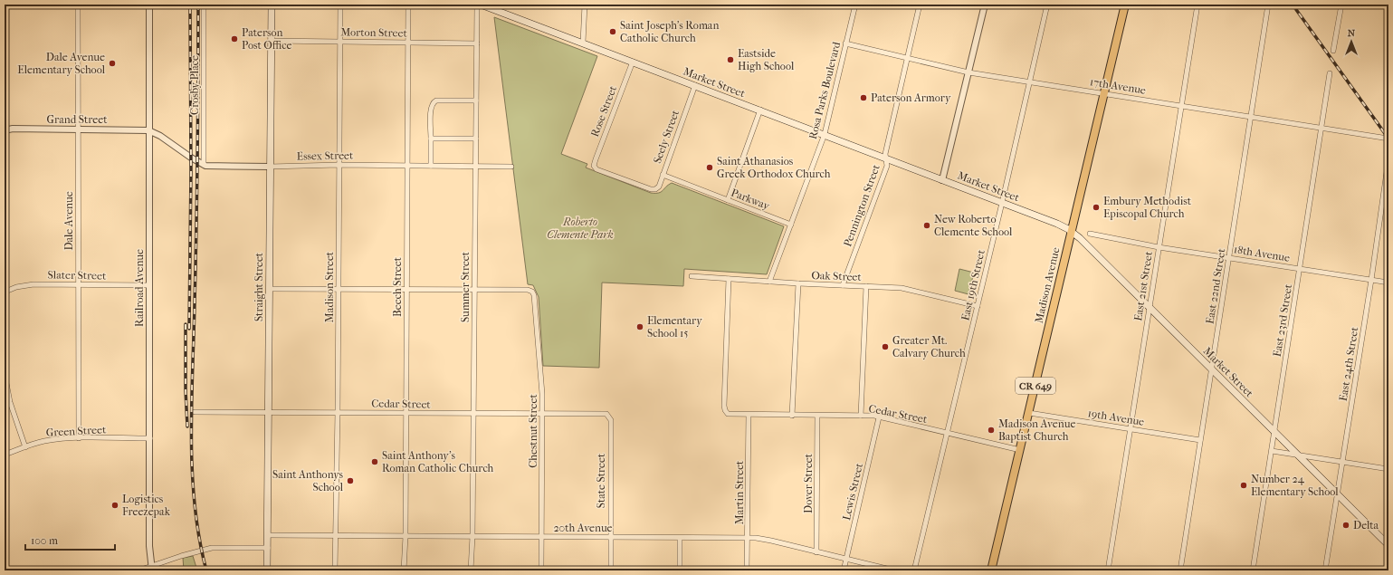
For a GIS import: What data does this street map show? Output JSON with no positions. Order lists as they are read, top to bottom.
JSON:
{
  "streets": {
    "main road": [
      "Market Street",
      "Madison Avenue",
      "Straight Street",
      "CR 649"
    ],
    "street": [
      "Morton Street",
      "Crosby Place",
      "17th Avenue",
      "Rosa Parks Boulevard",
      "Rose Street",
      "Grand Street",
      "Seely Street",
      "Essex Street",
      "Parkway",
      "Pennington Street",
      "Dale Avenue",
      "18th Avenue",
      "Slater Street",
      "Oak Street",
      "East 19th Street",
      "East 21st Street",
      "East 22nd Street",
      "Madison Street",
      "Beech Street",
      "Summer Street",
      "Railroad Avenue",
      "East 23rd Street",
      "East 24th Street",
      "Cedar Street",
      "19th Avenue",
      "Green Street",
      "Chestnut Street",
      "State Street",
      "Dover Street",
      "Lewis Street",
      "Martin Street",
      "20th Avenue"
    ]
  },
  "crossings": [
    ["Morton Street", "Straight Street"],
    ["Morton Street", "Madison Street"],
    ["Morton Street", "Beech Street"],
    ["Morton Street", "Summer Street"],
    ["Market Street", "Rosa Parks Boulevard"],
    ["Market Street", "Rose Street"],
    ["Market Street", "Seely Street"],
    ["Market Street", "Pennington Street"],
    ["Market Street", "East 19th Street"],
    ["Market Street", "Madison Avenue"],
    ["Market Street", "East 21st Street"],
    ["Market Street", "East 22nd Street"],
    ["Market Street", "East 23rd Street"],
    ["Market Street", "East 24th Street"],
    ["Crosby Place", "Essex Street"],
    ["17th Avenue", "Rosa Parks Boulevard"],
    ["17th Avenue", "Pennington Street"],
    ["17th Avenue", "East 19th Street"],
    ["17th Avenue", "Madison Avenue"],
    ["17th Avenue", "East 21st Street"],
    ["17th Avenue", "East 22nd Street"],
    ["17th Avenue", "East 23rd Street"],
    ["Rosa Parks Boulevard", "Parkway"],
    ["Rosa Parks Boulevard", "Oak Street"],
    ["Rose Street", "Seely Street"],
    ["Grand Street", "Essex Street"],
    ["Grand Street", "Dale Avenue"],
    ["Grand Street", "Railroad Avenue"],
    ["Seely Street", "Parkway"],
    ["Essex Street", "Straight Street"],
    ["Essex Street", "Madison Street"],
    ["Essex Street", "Beech Street"],
    ["Essex Street", "Summer Street"],
    ["Essex Street", "Railroad Avenue"],
    ["Pennington Street", "Oak Street"],
    ["Dale Avenue", "Slater Street"],
    ["Dale Avenue", "Green Street"],
    ["18th Avenue", "East 21st Street"],
    ["18th Avenue", "East 22nd Street"],
    ["18th Avenue", "East 23rd Street"],
    ["18th Avenue", "East 24th Street"],
    ["Slater Street", "Railroad Avenue"],
    ["Oak Street", "East 19th Street"],
    ["Oak Street", "Cedar Street"],
    ["East 19th Street", "Cedar Street"],
    ["Madison Avenue", "Cedar Street"],
    ["Madison Avenue", "19th Avenue"],
    ["East 21st Street", "19th Avenue"],
    ["East 22nd Street", "19th Avenue"],
    ["Straight Street", "Cedar Street"],
    ["Straight Street", "20th Avenue"],
    ["Madison Street", "Cedar Street"],
    ["Madison Street", "20th Avenue"],
    ["Beech Street", "Cedar Street"],
    ["Beech Street", "20th Avenue"],
    ["Summer Street", "Cedar Street"],
    ["Summer Street", "Chestnut Street"],
    ["Summer Street", "20th Avenue"],
    ["Railroad Avenue", "Green Street"],
    ["Cedar Street", "Chestnut Street"],
    ["Cedar Street", "State Street"],
    ["Cedar Street", "Dover Street"],
    ["Cedar Street", "Lewis Street"],
    ["Cedar Street", "Martin Street"],
    ["Chestnut Street", "20th Avenue"],
    ["State Street", "20th Avenue"],
    ["Dover Street", "20th Avenue"],
    ["Lewis Street", "20th Avenue"],
    ["Martin Street", "20th Avenue"]
  ],
  "parks": ["Roberto Clemente Park"],
  "places": [
    "Saint Joseph's Roman Catholic Church",
    "Paterson Post Office",
    "Eastside High School",
    "Dale Avenue Elementary School",
    "Paterson Armory",
    "Saint Athanasios Greek Orthodox Church",
    "Embury Methodist Episcopal Church",
    "New Roberto Clemente School",
    "Elementary School 15",
    "Greater Mt. Calvary Church",
    "Madison Avenue Baptist Church",
    "Saint Anthony's Roman Catholic Church",
    "Saint Anthonys School",
    "Number 24 Elementary School",
    "Logistics Freezepak",
    "Delta"
  ],
  "scale_bar": "100 m",
  "north": "top"
}
